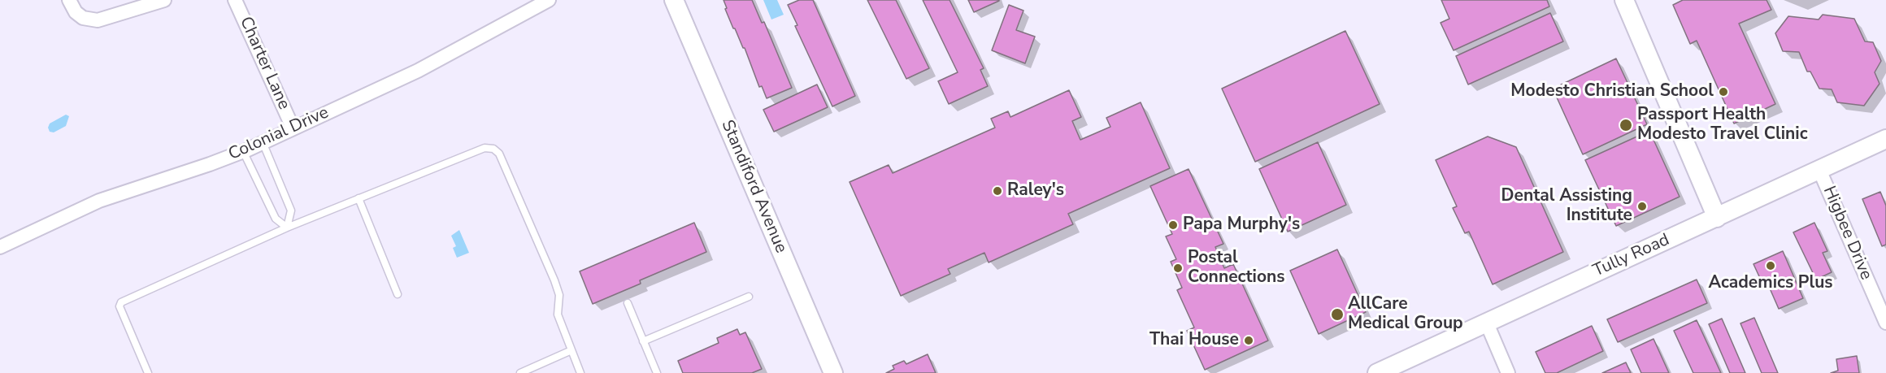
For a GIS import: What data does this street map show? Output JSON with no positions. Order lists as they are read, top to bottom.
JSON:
{
  "streets": {
    "main road": ["Standiford Avenue", "Tully Road"],
    "street": ["Charter Lane", "Colonial Drive", "Higbee Drive"]
  },
  "crossings": [
    ["Charter Lane", "Colonial Drive"],
    ["Higbee Drive", "Tully Road"]
  ],
  "places": [
    "Modesto Christian School",
    "Passport Health Modesto Travel Clinic",
    "Raley's",
    "Dental Assisting Institute",
    "Papa Murphy's",
    "Academics Plus",
    "Postal Connections",
    "AllCare Medical Group",
    "Thai House"
  ]
}
